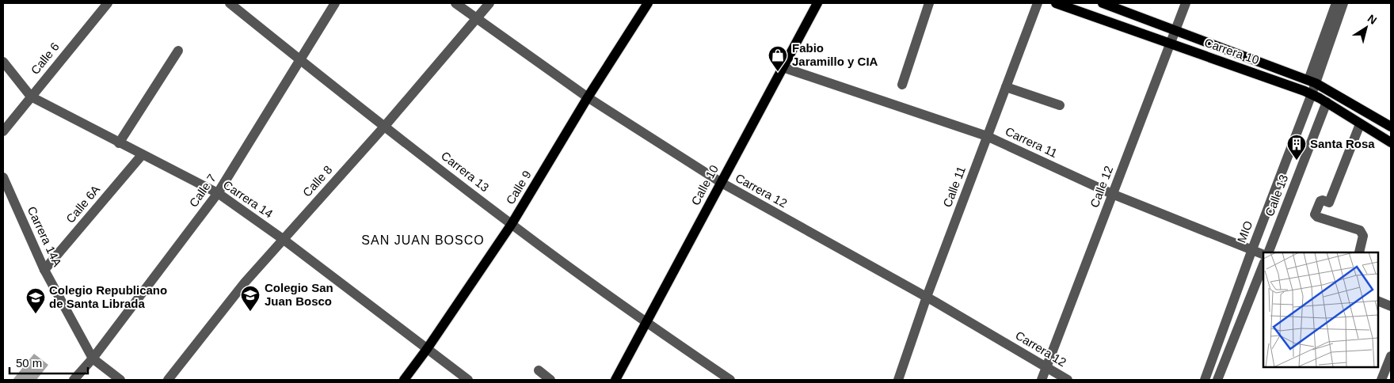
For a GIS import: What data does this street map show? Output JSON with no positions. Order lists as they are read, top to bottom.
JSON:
{
  "streets": {
    "main road": ["Carrera 10", "Calle 10", "Calle 9"],
    "street": [
      "Calle 6",
      "Carrera 11",
      "Carrera 13",
      "Calle 8",
      "Calle 11",
      "Calle 12",
      "Calle 7",
      "Carrera 12",
      "Calle 13",
      "Carrera 14",
      "Calle 6A",
      "MIO",
      "Carrera 14A"
    ]
  },
  "crossings": [
    ["Carrera 10", "Calle 12"],
    ["Carrera 10", "Calle 13"],
    ["Carrera 10", "MIO"],
    ["Calle 6", "Carrera 14"],
    ["Carrera 11", "Calle 10"],
    ["Carrera 11", "Calle 11"],
    ["Carrera 11", "Calle 12"],
    ["Carrera 11", "MIO"],
    ["Carrera 13", "Calle 8"],
    ["Carrera 13", "Calle 10"],
    ["Carrera 13", "Calle 9"],
    ["Carrera 13", "Calle 7"],
    ["Calle 8", "Carrera 12"],
    ["Calle 8", "Carrera 14"],
    ["Calle 10", "Carrera 12"],
    ["Calle 11", "Carrera 12"],
    ["Calle 12", "Carrera 12"],
    ["Calle 9", "Carrera 12"],
    ["Calle 9", "Carrera 14"],
    ["Calle 7", "Carrera 14"],
    ["Calle 7", "Carrera 14A"],
    ["Carrera 14", "Calle 6A"],
    ["Calle 6A", "Carrera 14A"]
  ],
  "districts": ["SAN JUAN BOSCO"],
  "places": {
    "shop": ["Fabio Jaramillo y CIA"],
    "building": ["Santa Rosa"],
    "school or university": ["Colegio San Juan Bosco", "Colegio Republicano de Santa Librada"]
  },
  "scale_bar": "50 m",
  "north": "top right"
}
